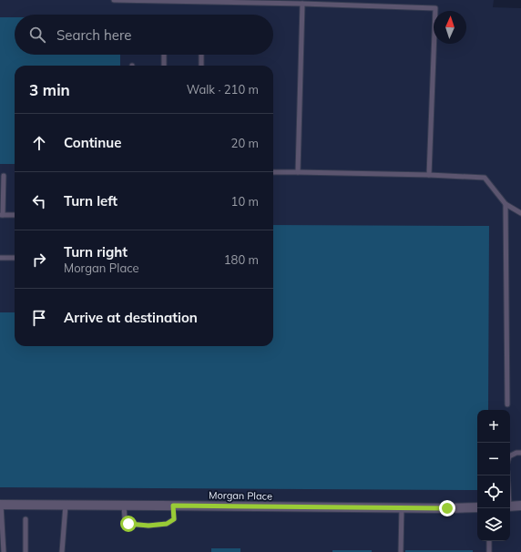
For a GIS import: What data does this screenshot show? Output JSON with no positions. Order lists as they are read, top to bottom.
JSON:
{
  "streets": {
    "street": ["Morgan Place"]
  },
  "north": "top",
  "page": {
    "search": "Search here",
    "heading": ["3 min", "Walk · 210 m"],
    "list": [
      ["Continue", "20 m"],
      ["Turn left", "10 m"],
      ["Turn right", "Morgan Place", "180 m"],
      "Arrive at destination"
    ],
    "map_buttons": ["+", "−"]
  }
}
